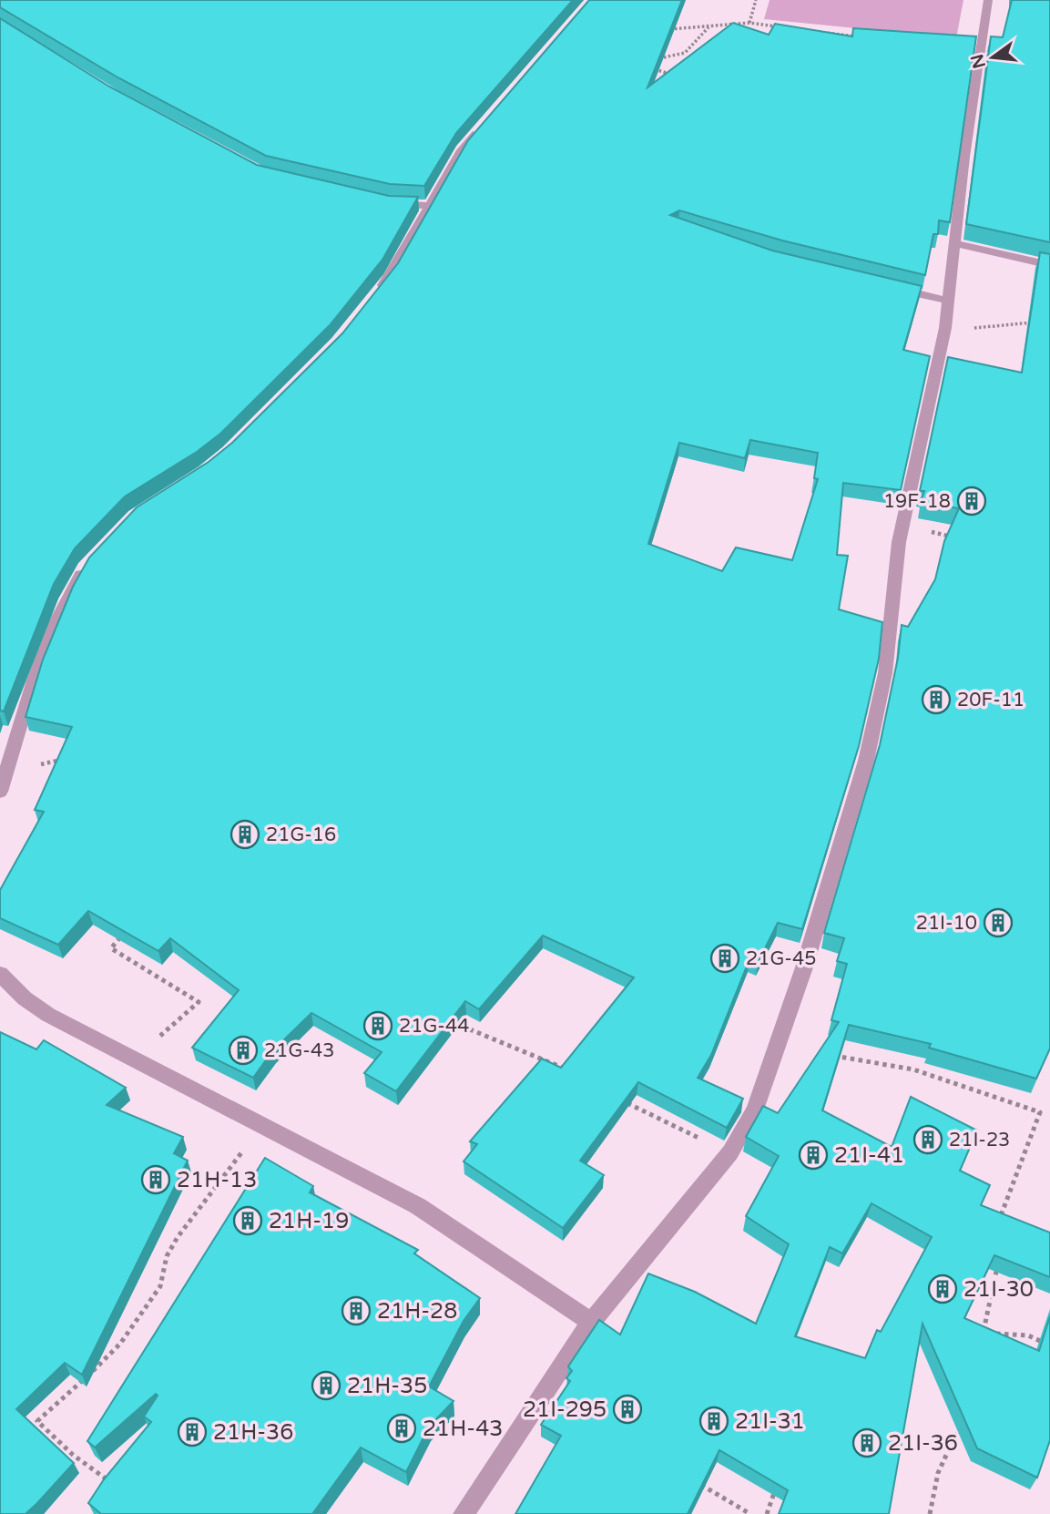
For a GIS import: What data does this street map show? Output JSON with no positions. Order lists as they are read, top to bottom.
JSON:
{
  "places": {
    "building": [
      "19F-18",
      "20F-11",
      "21G-16",
      "21I-10",
      "21G-45",
      "21G-44",
      "21G-43",
      "21I-23",
      "21I-41",
      "21H-13",
      "21H-19",
      "21I-30",
      "21H-28",
      "21H-35",
      "21I-295",
      "21I-31",
      "21H-43",
      "21H-36",
      "21I-36"
    ]
  },
  "north": "left"
}
